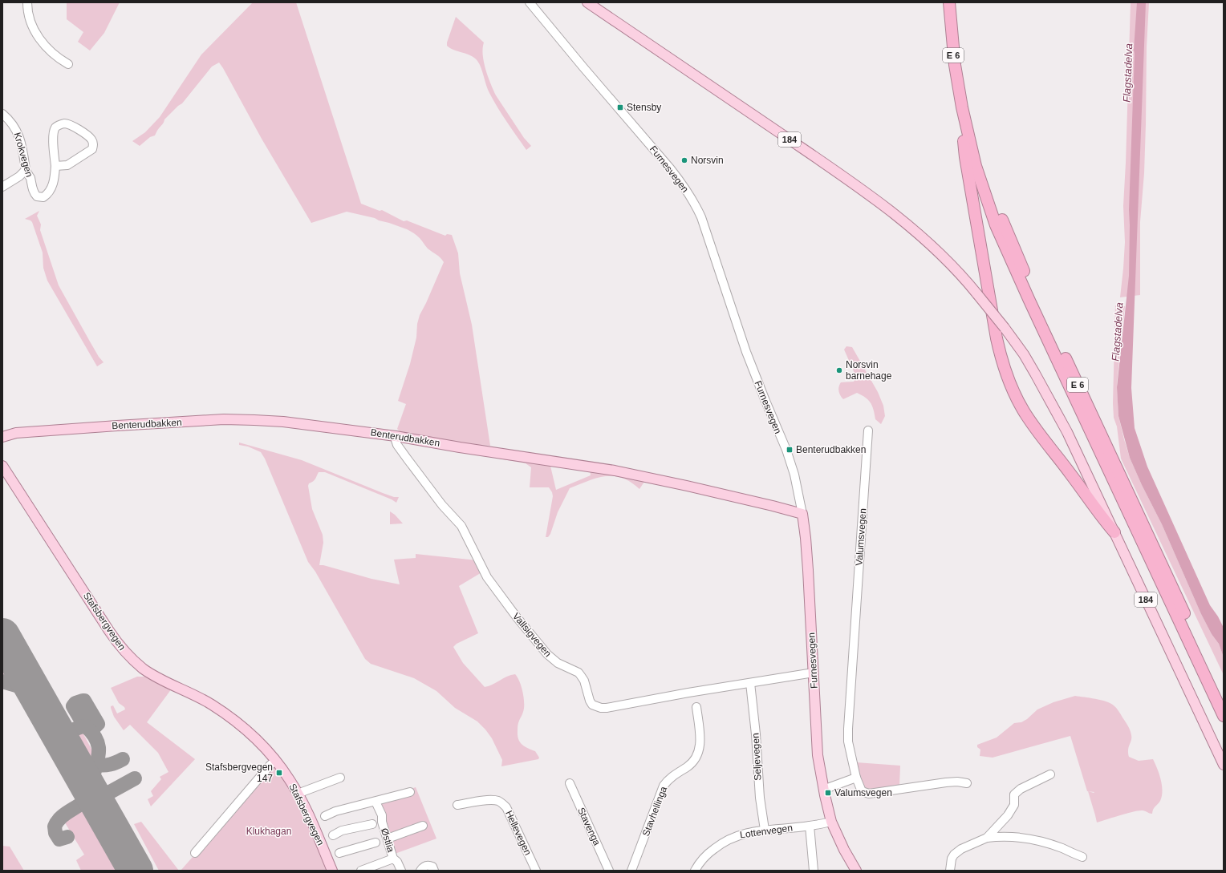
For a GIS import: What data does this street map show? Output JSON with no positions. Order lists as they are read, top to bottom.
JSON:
{
  "streets": {
    "highway": ["E 6"],
    "main road": [
      "184",
      "Furnesvegen",
      "Benterudbakken",
      "Stafsbergvegen"
    ],
    "street": [
      "Krokvegen",
      "Valumsvegen",
      "Vallsigvegen",
      "Seljevegen",
      "Stavhellinga",
      "Stavenga",
      "Lottenvegen",
      "Hellevegen",
      "Østlia"
    ]
  },
  "crossings": [
    ["E 6", "184"],
    ["Furnesvegen", "Benterudbakken"],
    ["Furnesvegen", "Vallsigvegen"],
    ["Furnesvegen", "Lottenvegen"],
    ["Benterudbakken", "Vallsigvegen"],
    ["Vallsigvegen", "Seljevegen"],
    ["Seljevegen", "Lottenvegen"]
  ],
  "water": ["Flagstadelva"],
  "parks": ["Klukhagan"],
  "places": {
    "transit": [
      "Stensby",
      "Benterudbakken",
      "Stafsbergvegen 147",
      "Valumsvegen"
    ],
    "other": ["Norsvin", "Norsvin barnehage"]
  }
}
